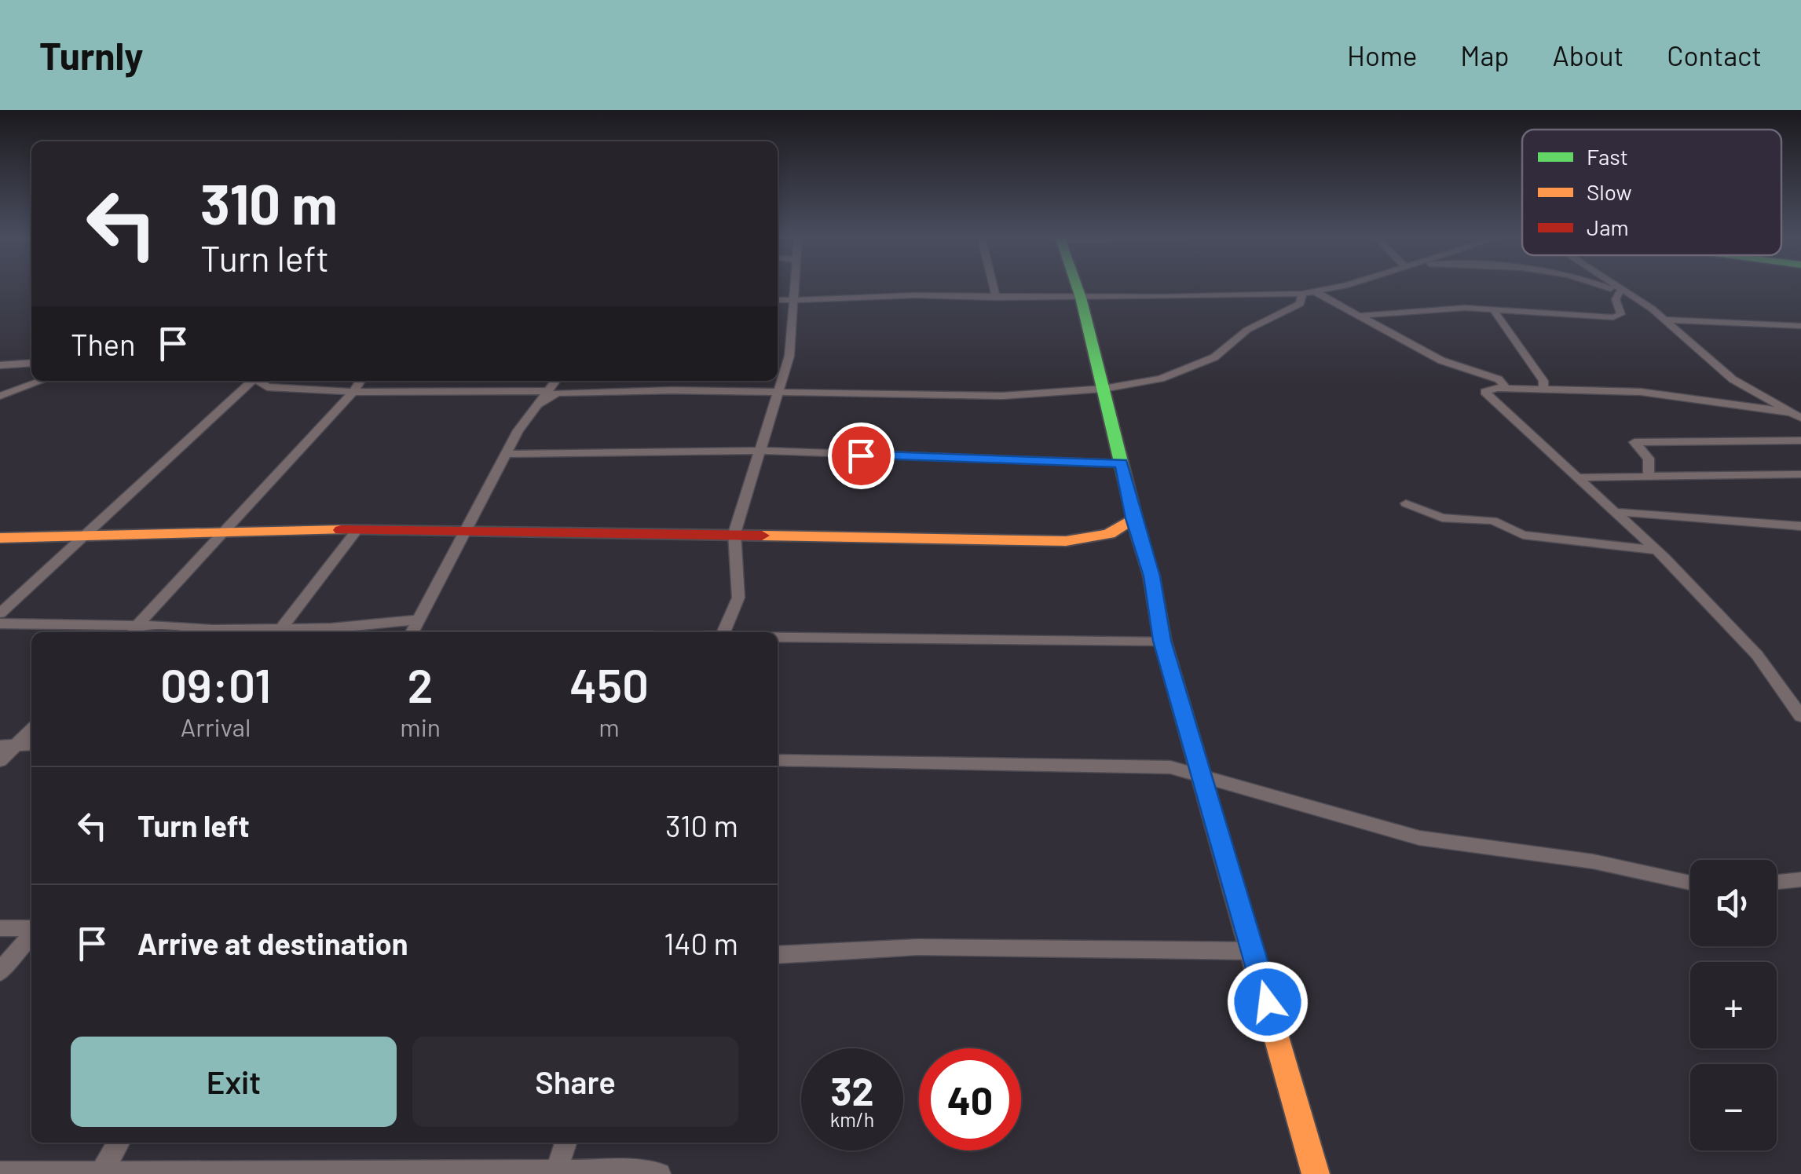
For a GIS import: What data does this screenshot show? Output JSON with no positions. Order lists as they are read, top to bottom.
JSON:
{
  "legend": ["Fast", "Slow", "Jam"],
  "page": {
    "header": "Turnly",
    "nav": [
      "Home",
      "Map",
      "About",
      "Contact"
    ],
    "turn": ["310 m", "Turn left"],
    "then": "Then",
    "eta": [
      "09:01",
      "Arrival",
      "2",
      "min",
      "450",
      "m"
    ],
    "list": [
      {
        "name": "Turn left",
        "value": "310 m"
      },
      {
        "name": "Arrive at destination",
        "value": "140 m"
      }
    ],
    "map_buttons": ["+", "−"],
    "buttons": ["Exit", "Share"],
    "speed": "32 km/h",
    "limit": "40"
  }
}
